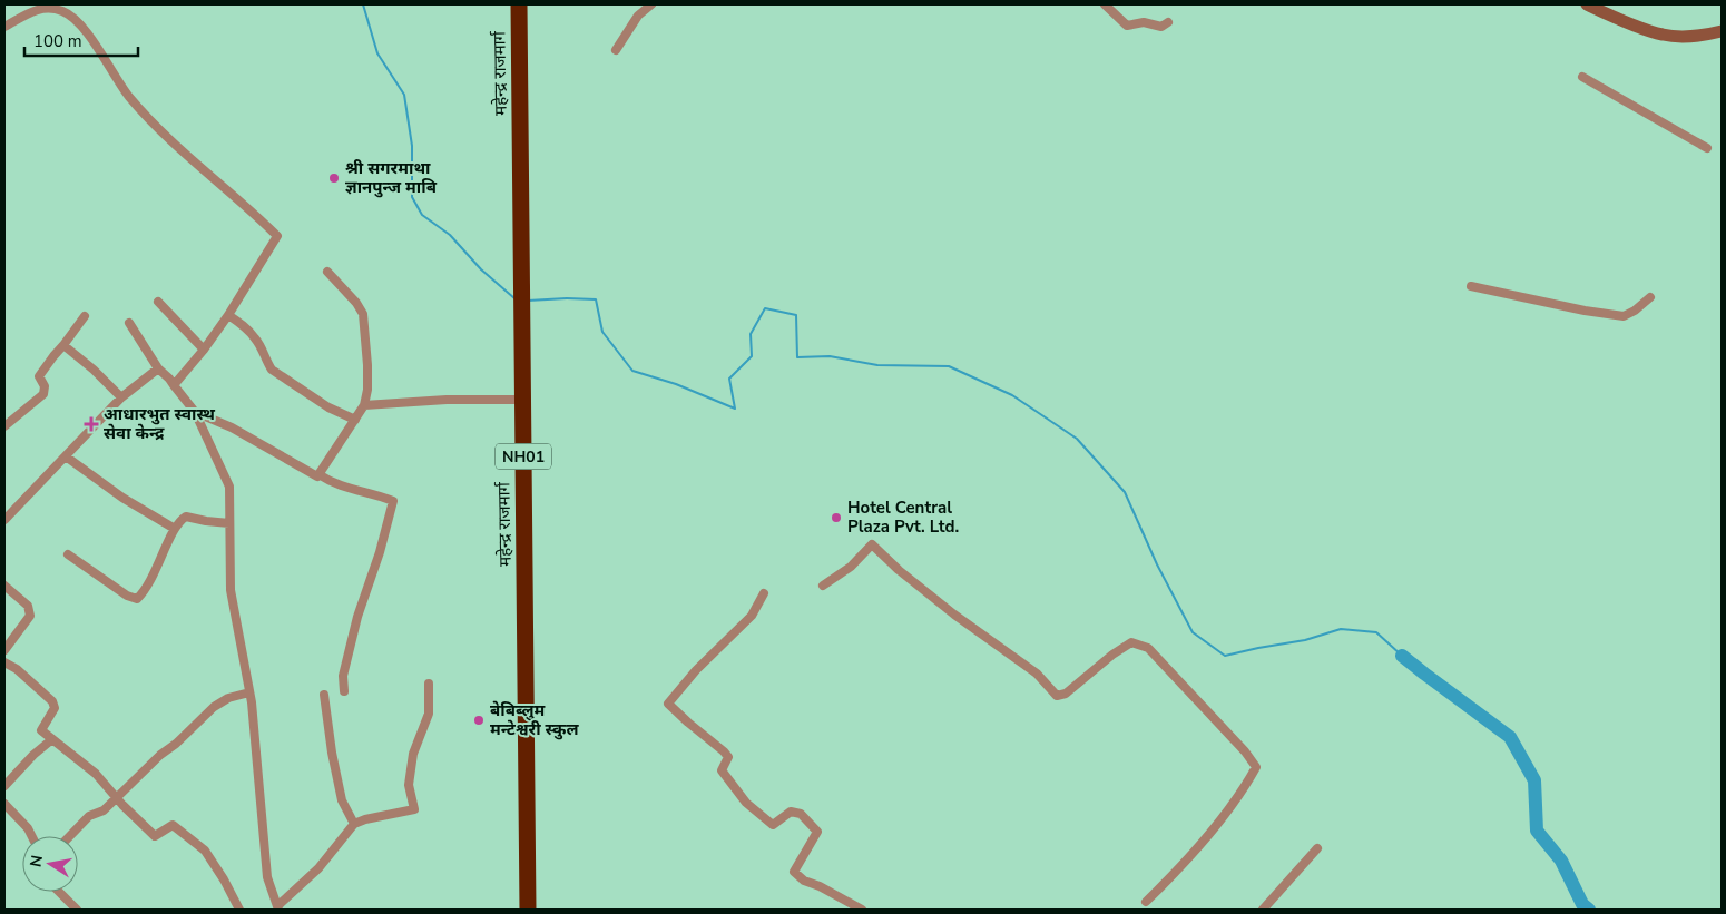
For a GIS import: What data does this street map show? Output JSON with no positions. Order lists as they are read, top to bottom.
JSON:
{
  "streets": {
    "highway": ["महेन्द्र राजमार्ग", "NH01"]
  },
  "places": {
    "other": ["श्री सगरमाथा ज्ञानपुन्ज माबि", "Hotel Central Plaza Pvt. Ltd.", "बेबिब्लुम मन्टेश्वरी स्कुल"],
    "health": ["आधारभुत स्वास्थ सेवा केन्द्र"]
  },
  "scale_bar": "100 m",
  "north": "left"
}
